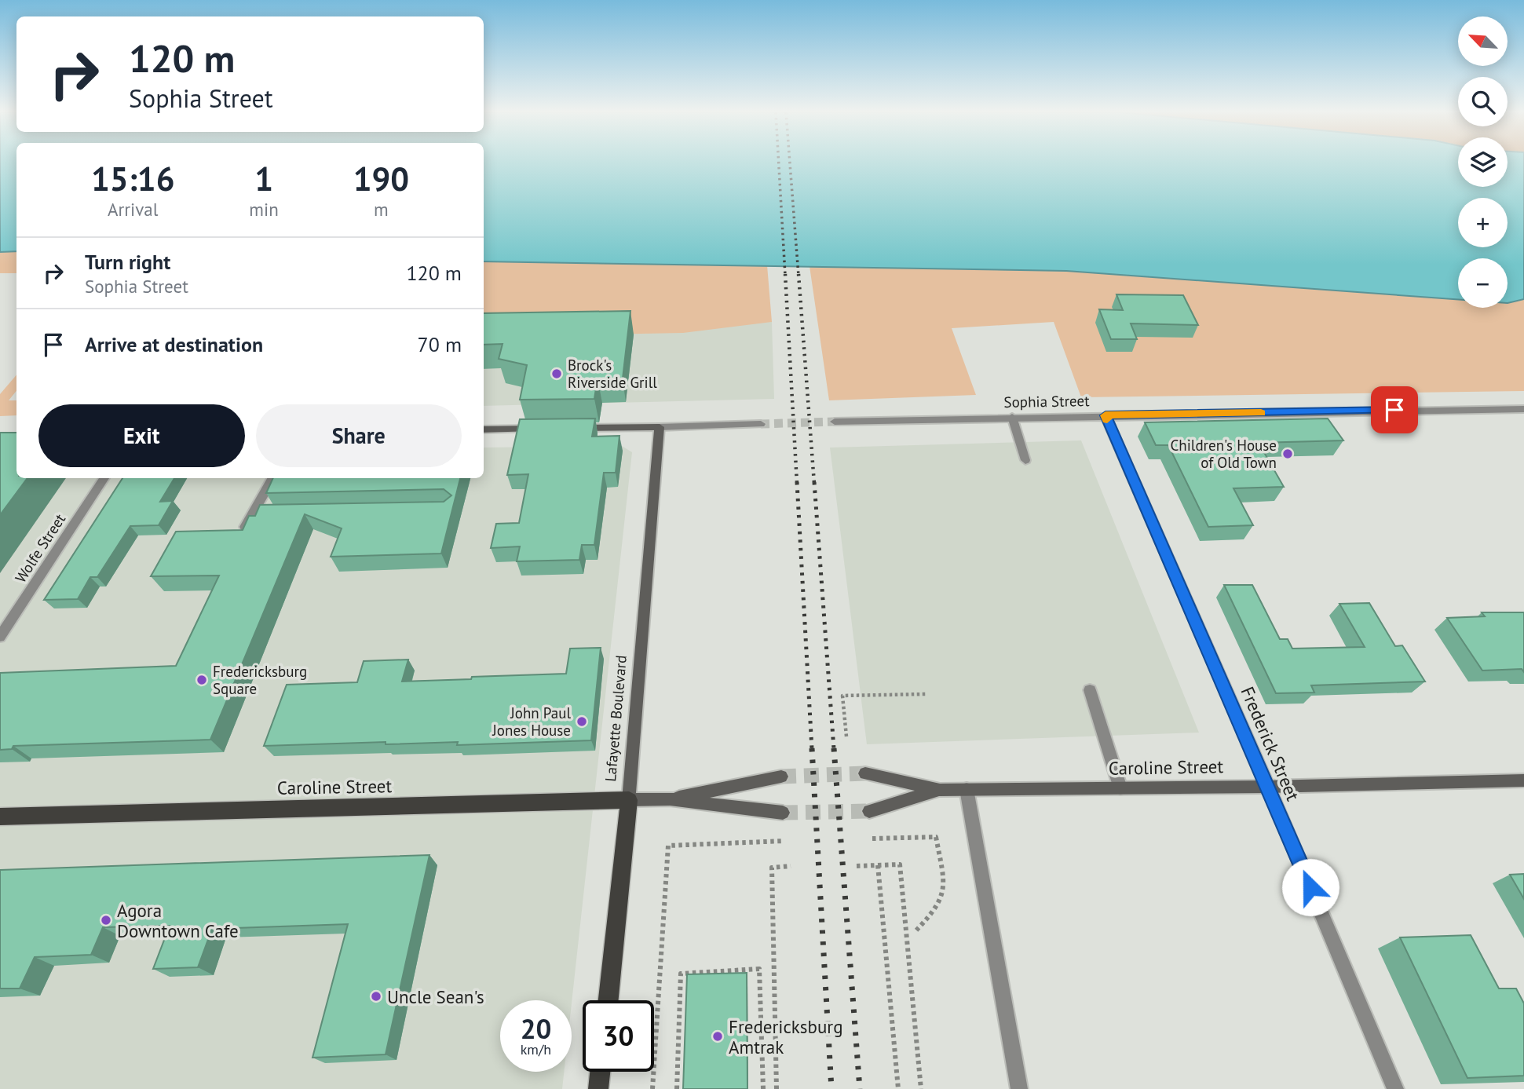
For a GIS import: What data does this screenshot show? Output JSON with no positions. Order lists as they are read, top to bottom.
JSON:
{
  "streets": {
    "main road": ["Lafayette Boulevard", "Caroline Street"],
    "street": ["Sophia Street", "Wolfe Street", "Frederick Street"]
  },
  "crossings": [
    ["Sophia Street", "Frederick Street"],
    ["Lafayette Boulevard", "Caroline Street"],
    ["Frederick Street", "Caroline Street"]
  ],
  "places": [
    "Brock's Riverside Grill",
    "Children's House of Old Town",
    "Fredericksburg Square",
    "John Paul Jones House",
    "Agora Downtown Cafe",
    "Uncle Sean's",
    "Fredericksburg Amtrak"
  ],
  "north": "top left",
  "page": {
    "map_buttons": ["+", "−"],
    "turn": ["120 m", "Sophia Street"],
    "eta": [
      "15:16",
      "Arrival",
      "1",
      "min",
      "190",
      "m"
    ],
    "list": [
      {
        "name": "Turn right",
        "note": "Sophia Street",
        "value": "120 m"
      },
      {
        "name": "Arrive at destination",
        "value": "70 m"
      }
    ],
    "buttons": ["Exit", "Share"],
    "speed": "20 km/h",
    "limit": "30"
  }
}
